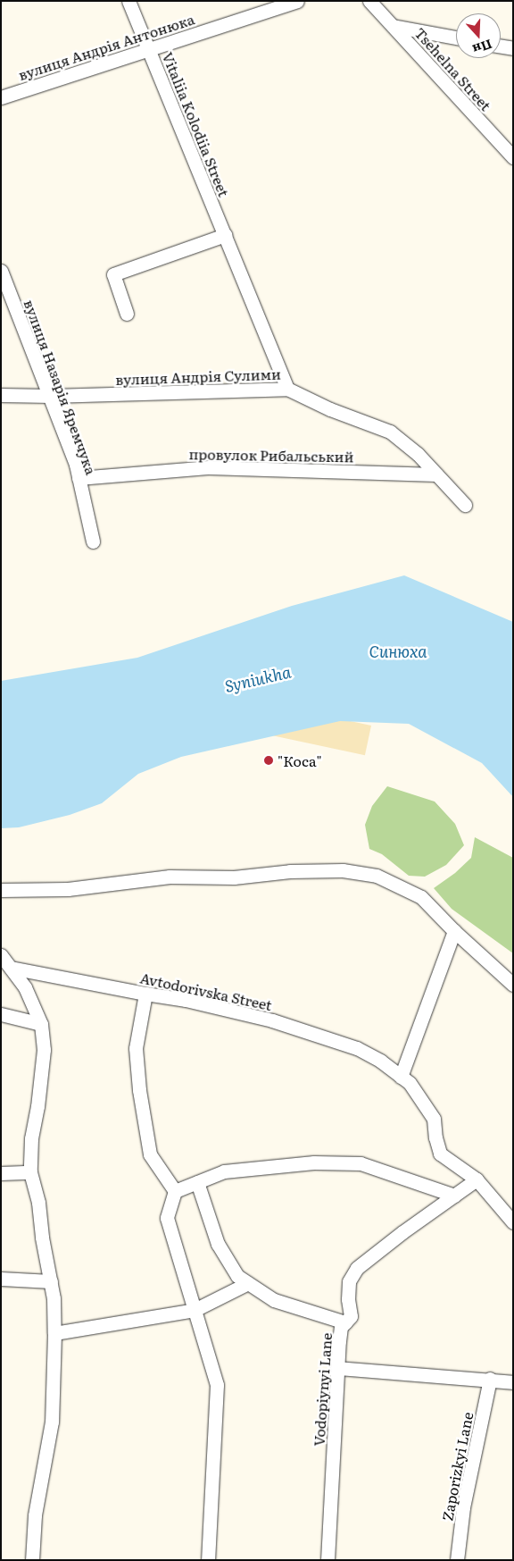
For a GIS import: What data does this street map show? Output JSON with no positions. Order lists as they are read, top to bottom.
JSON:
{
  "streets": {
    "street": [
      "вулиця Андрія Антонюка",
      "Tsehelna Street",
      "Vitaliia Kolodiia Street",
      "вулиця Андрія Сулими",
      "вулиця Назарія Яремчука",
      "провулок Рибальський",
      "Avtodorivska Street",
      "Vodopiynyi Lane",
      "Zaporizkyi Lane"
    ]
  },
  "crossings": [
    ["вулиця Андрія Антонюка", "Vitaliia Kolodiia Street"],
    ["Vitaliia Kolodiia Street", "вулиця Андрія Сулими"],
    ["вулиця Андрія Сулими", "вулиця Назарія Яремчука"],
    ["вулиця Андрія Сулими", "провулок Рибальський"],
    ["вулиця Назарія Яремчука", "провулок Рибальський"],
    ["Avtodorivska Street", "Vodopiynyi Lane"]
  ],
  "water": ["Синюха", "Syniukha"],
  "places": ["\"Коса\""],
  "north": "bottom"
}
